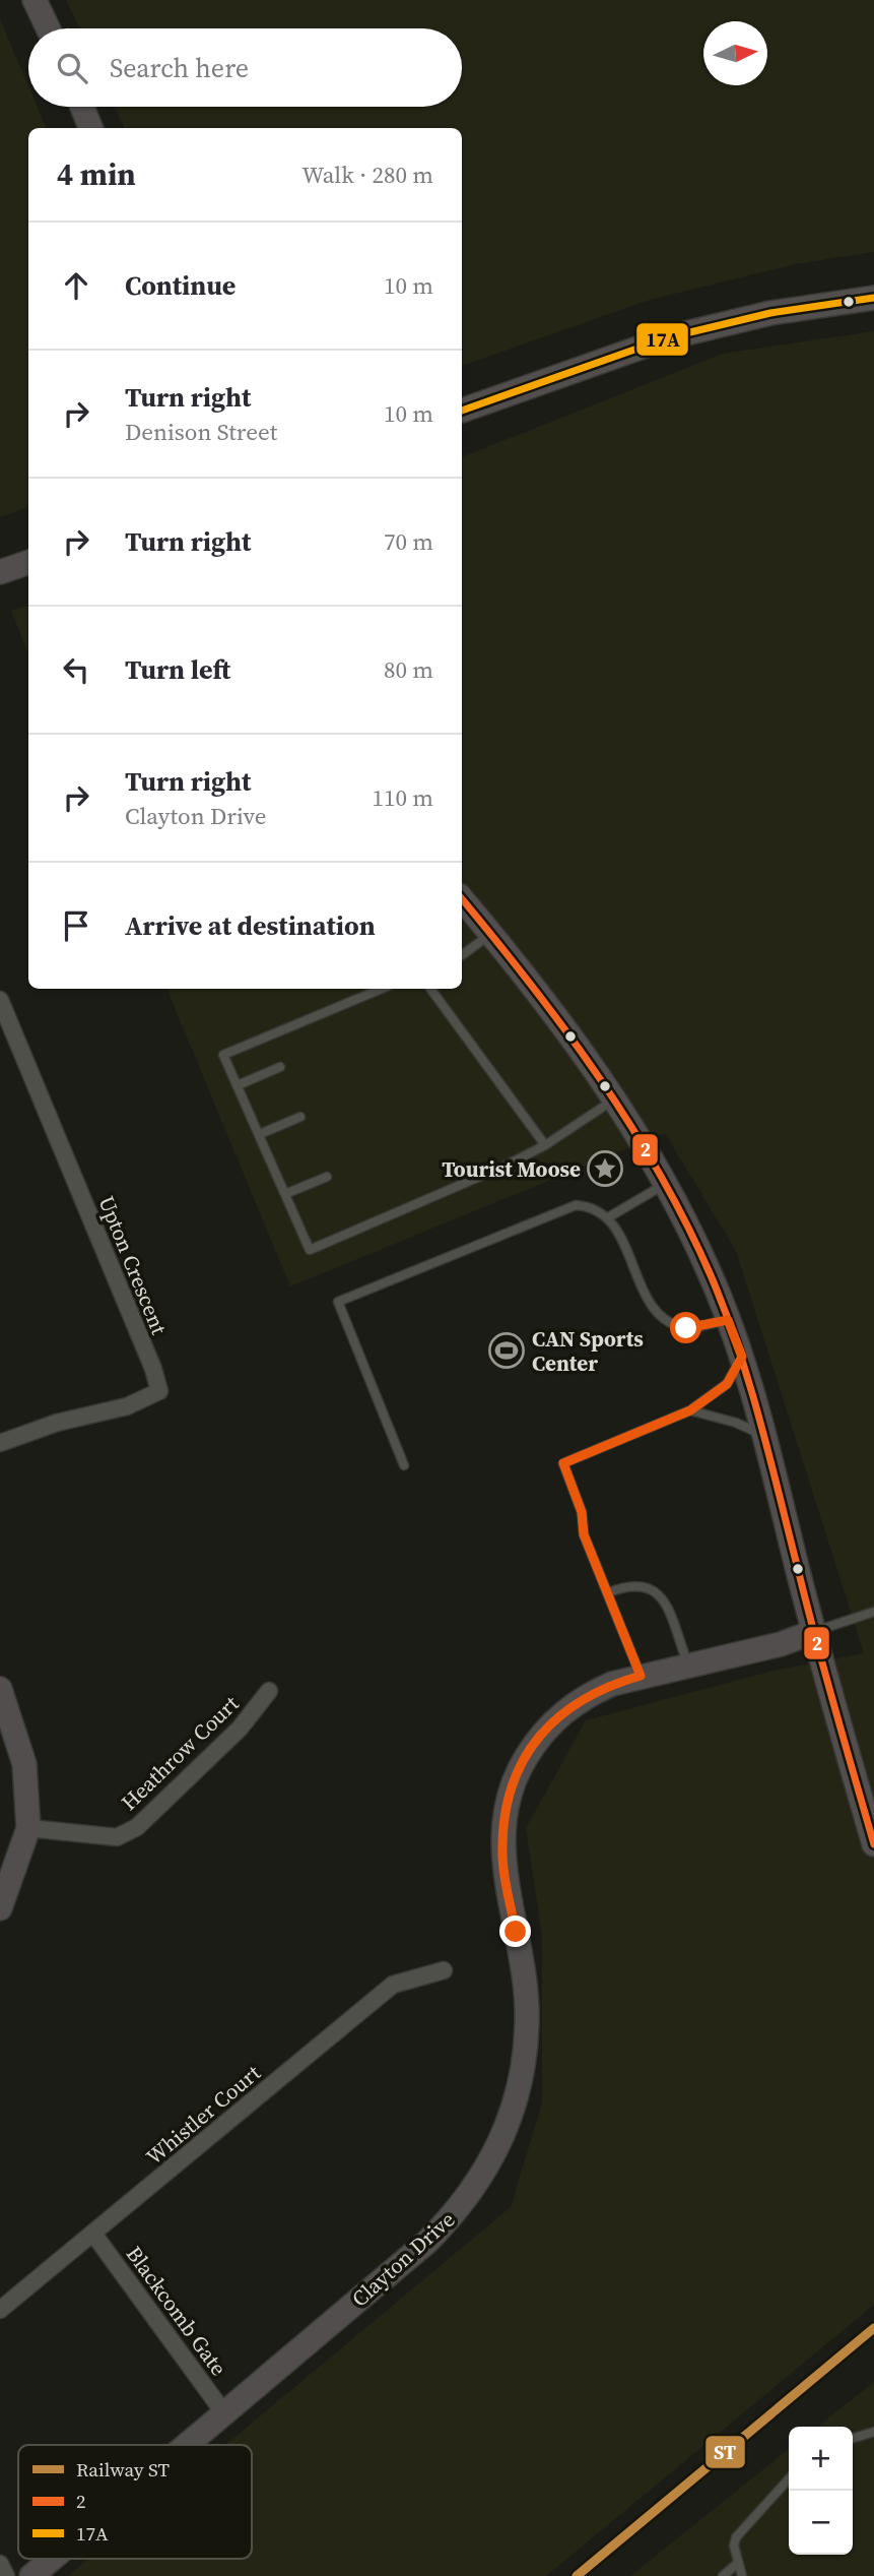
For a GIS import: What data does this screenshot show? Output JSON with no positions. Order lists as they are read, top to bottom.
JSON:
{
  "streets": {
    "main road": ["Clayton Drive"],
    "street": [
      "Upton Crescent",
      "Heathrow Court",
      "Whistler Court",
      "Blackcomb Gate"
    ]
  },
  "crossings": [
    ["Whistler Court", "Blackcomb Gate"],
    ["Clayton Drive", "Blackcomb Gate"]
  ],
  "places": {
    "place": ["Tourist Moose"],
    "sports": ["CAN Sports Center"]
  },
  "lines": ["transit line 17A", "transit line 2", "rail line ST"],
  "legend": ["Railway ST", "2", "17A"],
  "north": "right",
  "page": {
    "search": "Search here",
    "heading": ["4 min", "Walk · 280 m"],
    "list": [
      ["Continue", "10 m"],
      ["Turn right", "Denison Street", "10 m"],
      ["Turn right", "70 m"],
      ["Turn left", "80 m"],
      ["Turn right", "Clayton Drive", "110 m"],
      "Arrive at destination"
    ],
    "map_buttons": ["+", "−"]
  }
}
